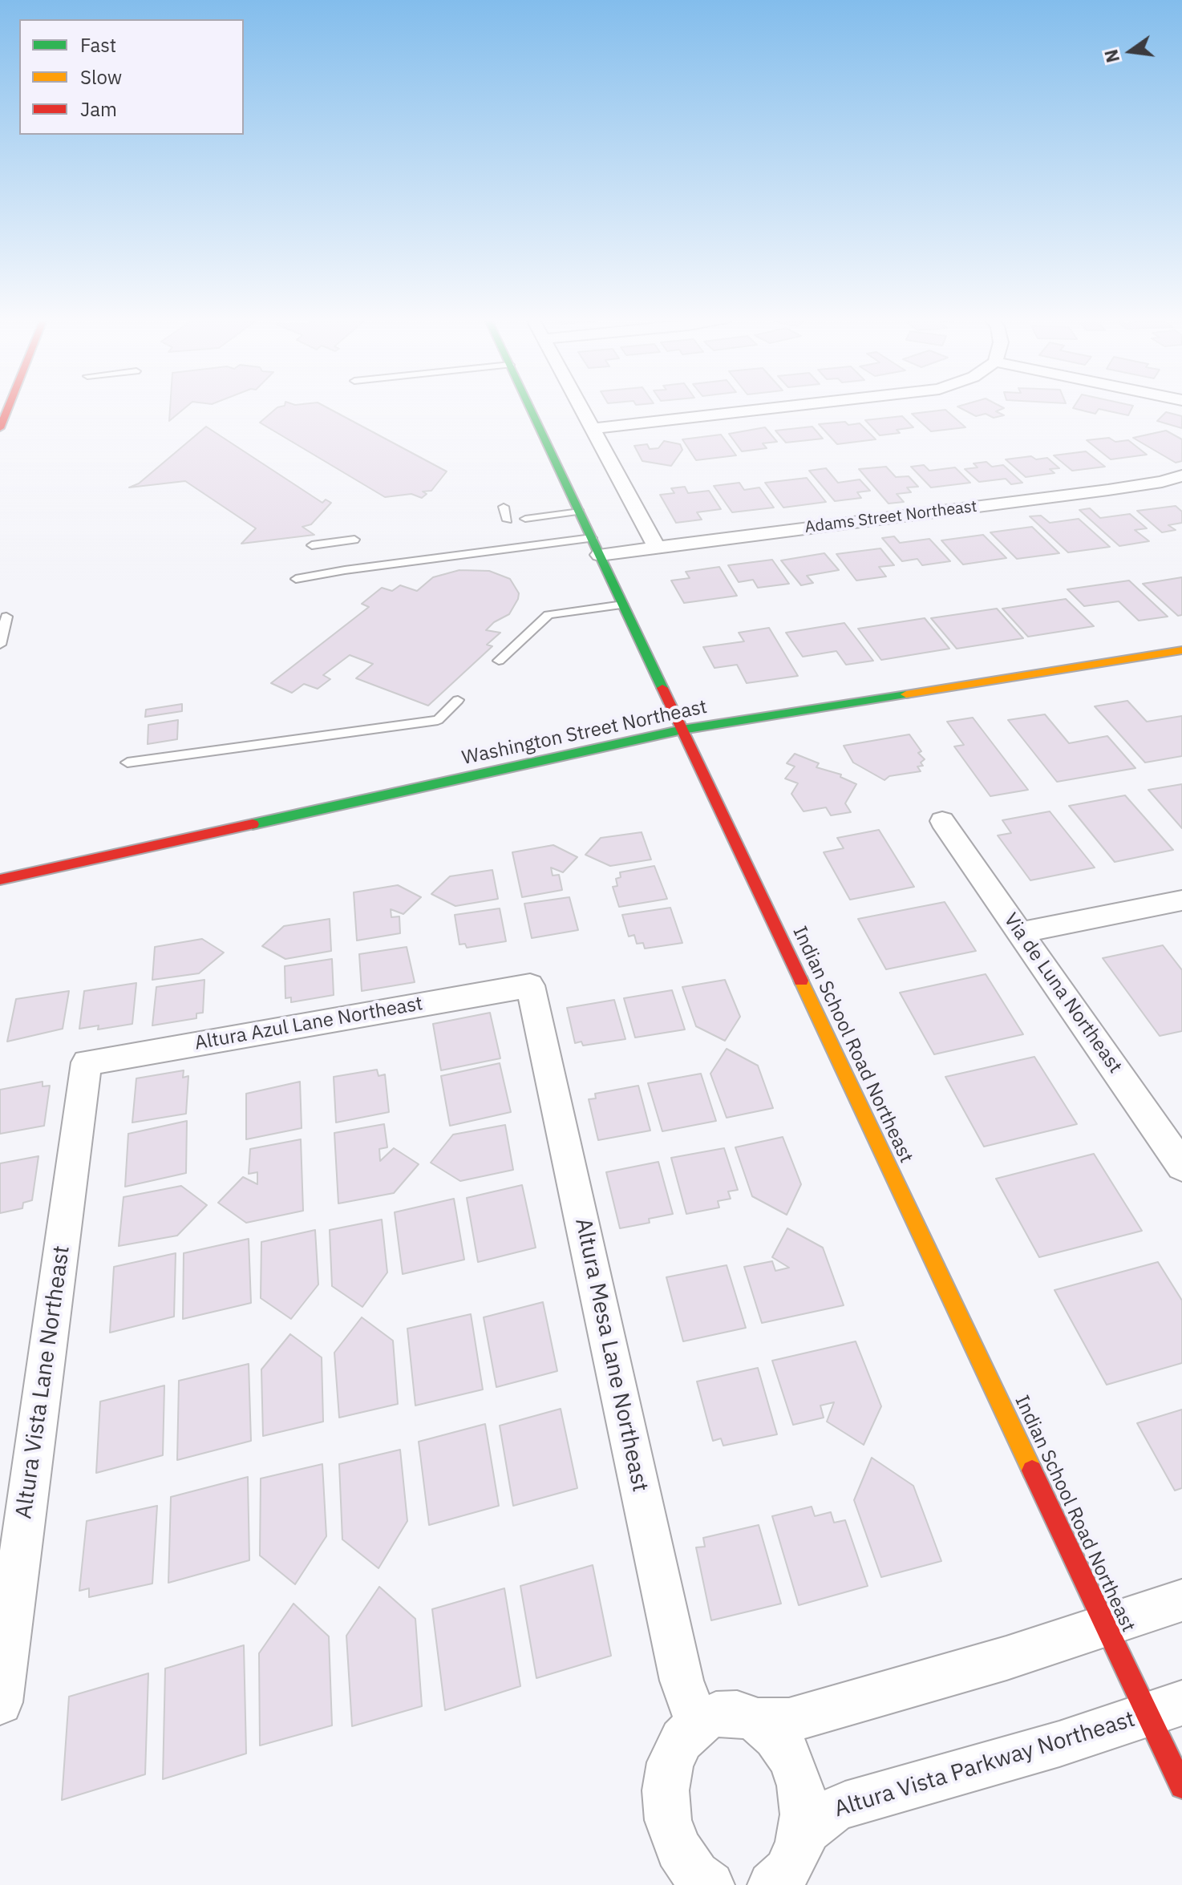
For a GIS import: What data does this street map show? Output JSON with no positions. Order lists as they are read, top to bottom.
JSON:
{
  "streets": {
    "main road": ["Washington Street Northeast", "Indian School Road Northeast"],
    "street": [
      "Adams Street Northeast",
      "Via de Luna Northeast",
      "Altura Azul Lane Northeast",
      "Altura Mesa Lane Northeast",
      "Altura Vista Lane Northeast",
      "Altura Vista Parkway Northeast"
    ]
  },
  "crossings": [
    ["Adams Street Northeast", "Indian School Road Northeast"],
    ["Washington Street Northeast", "Indian School Road Northeast"],
    ["Altura Azul Lane Northeast", "Altura Mesa Lane Northeast"],
    ["Altura Azul Lane Northeast", "Altura Vista Lane Northeast"],
    ["Indian School Road Northeast", "Altura Vista Parkway Northeast"]
  ],
  "legend": ["Fast", "Slow", "Jam"],
  "north": "left"
}
